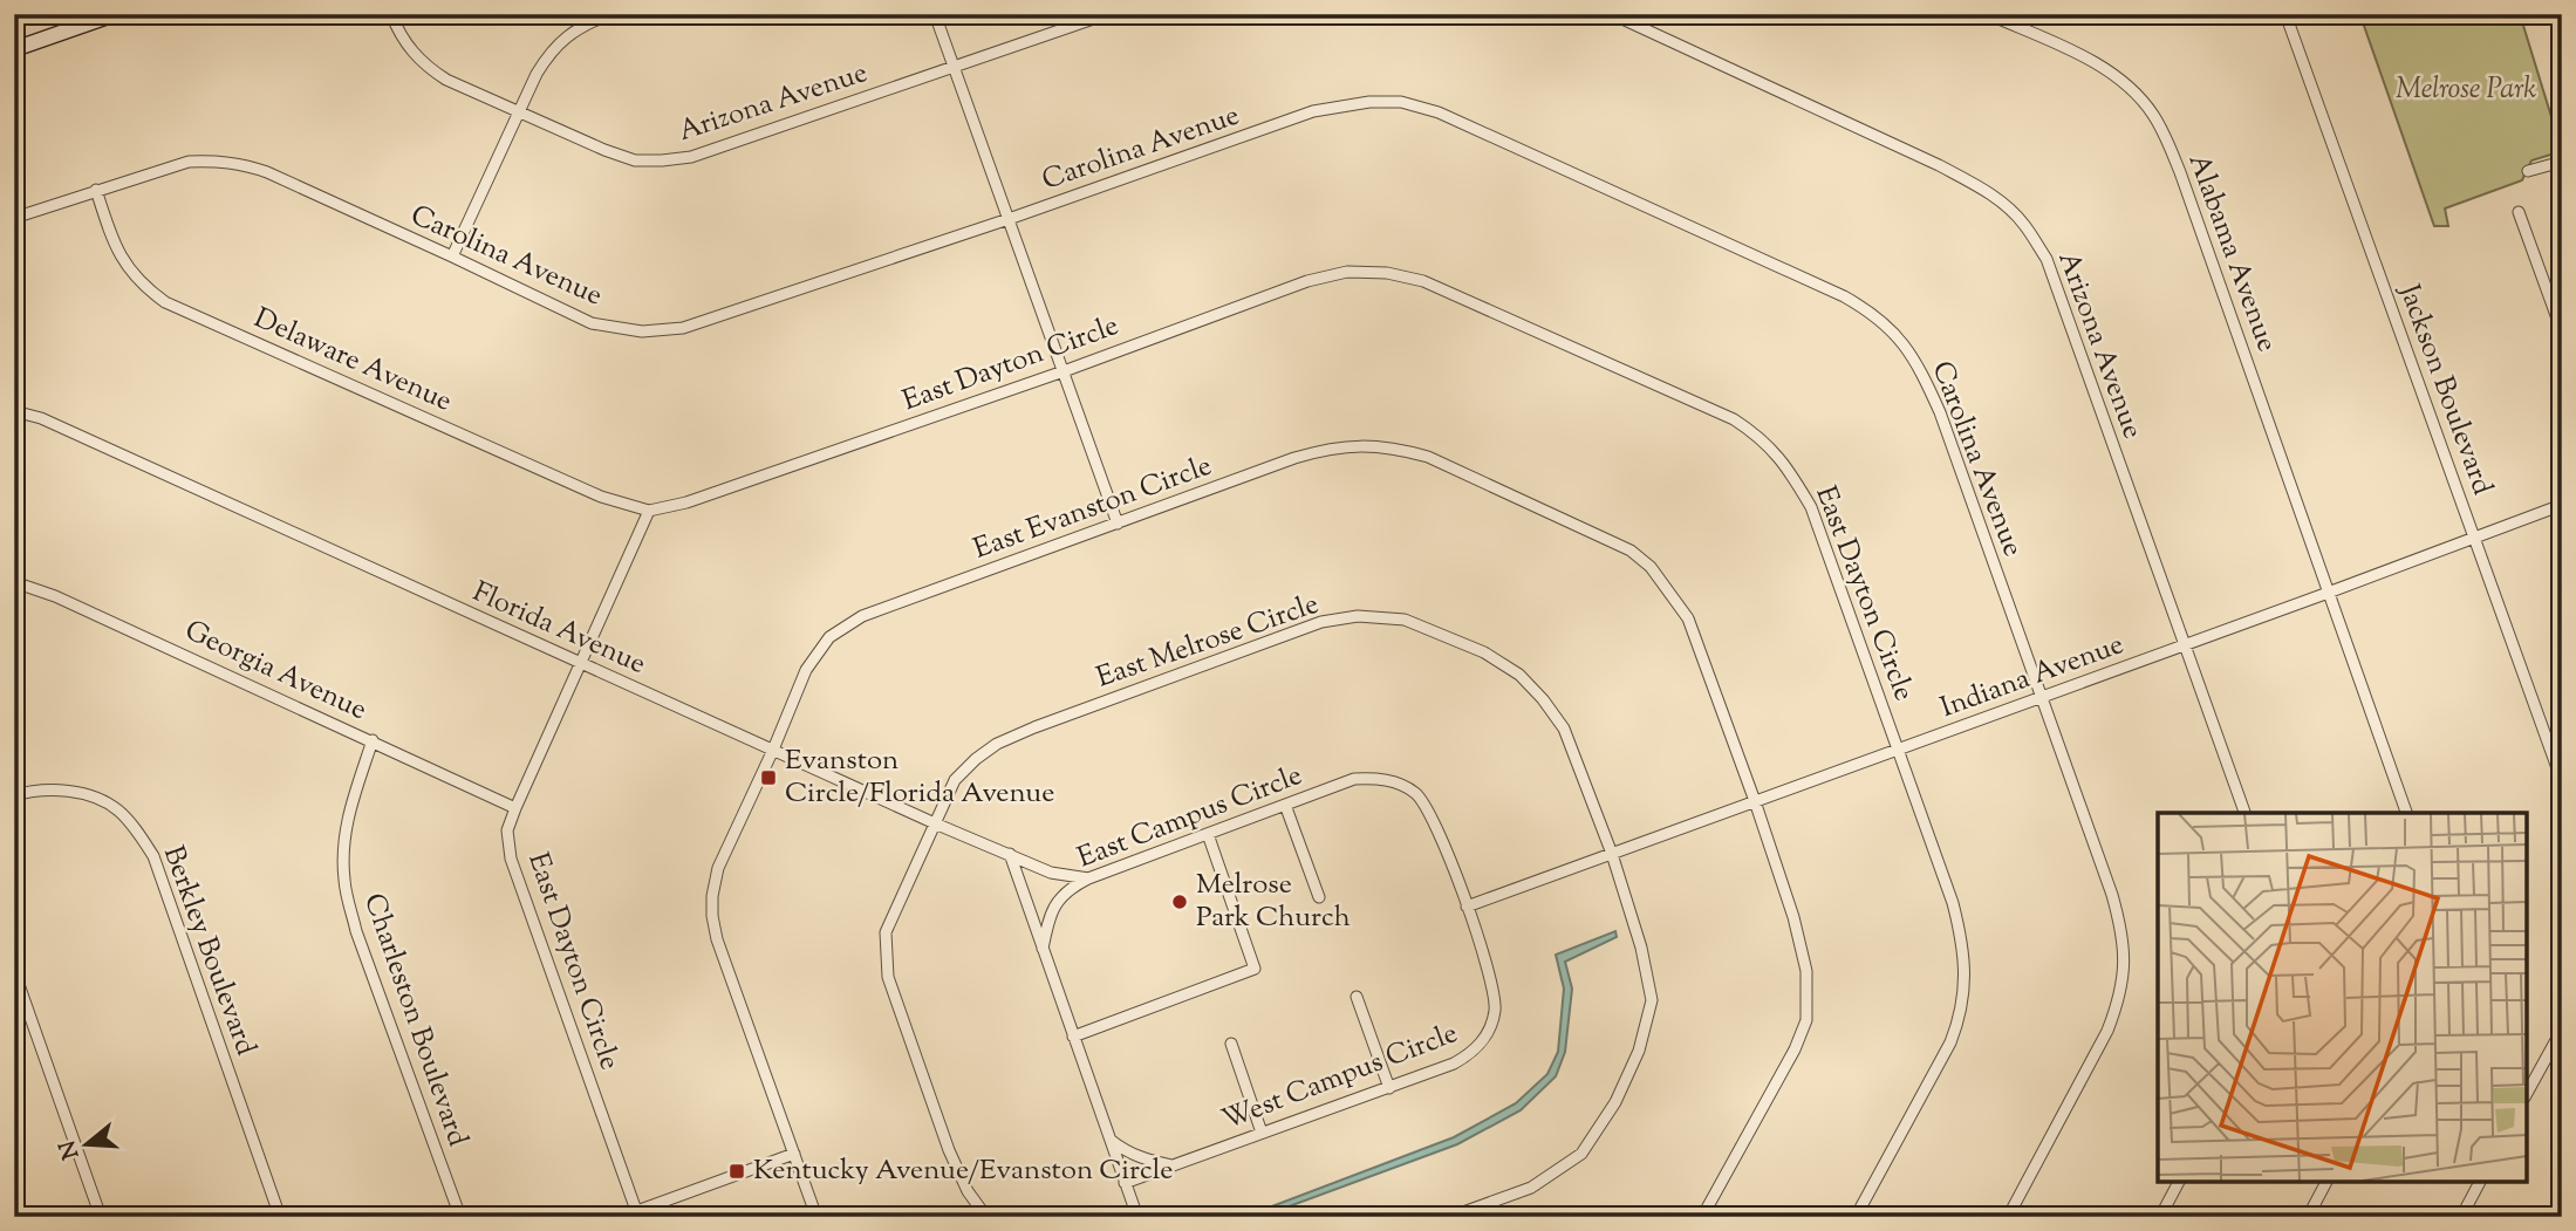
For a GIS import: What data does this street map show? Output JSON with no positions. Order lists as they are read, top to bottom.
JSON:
{
  "streets": {
    "street": [
      "Arizona Avenue",
      "Carolina Avenue",
      "Alabama Avenue",
      "Delaware Avenue",
      "East Dayton Circle",
      "Jackson Boulevard",
      "East Evanston Circle",
      "Florida Avenue",
      "East Melrose Circle",
      "Georgia Avenue",
      "Indiana Avenue",
      "East Campus Circle",
      "Berkley Boulevard",
      "Charleston Boulevard",
      "West Campus Circle"
    ]
  },
  "crossings": [
    ["Arizona Avenue", "Indiana Avenue"],
    ["Carolina Avenue", "Delaware Avenue"],
    ["Carolina Avenue", "Indiana Avenue"],
    ["Alabama Avenue", "Indiana Avenue"],
    ["Delaware Avenue", "East Dayton Circle"],
    ["East Dayton Circle", "Florida Avenue"],
    ["East Dayton Circle", "Georgia Avenue"],
    ["East Dayton Circle", "Indiana Avenue"],
    ["Jackson Boulevard", "Indiana Avenue"],
    ["East Evanston Circle", "Florida Avenue"],
    ["East Evanston Circle", "Indiana Avenue"],
    ["Florida Avenue", "East Melrose Circle"],
    ["Florida Avenue", "East Campus Circle"],
    ["East Melrose Circle", "Indiana Avenue"],
    ["Georgia Avenue", "Charleston Boulevard"],
    ["Indiana Avenue", "East Campus Circle"],
    ["Indiana Avenue", "West Campus Circle"],
    ["East Campus Circle", "West Campus Circle"]
  ],
  "parks": ["Melrose Park"],
  "places": {
    "transit": ["Evanston Circle/Florida Avenue", "Kentucky Avenue/Evanston Circle"],
    "other": ["Melrose Park Church"]
  },
  "north": "left"
}
